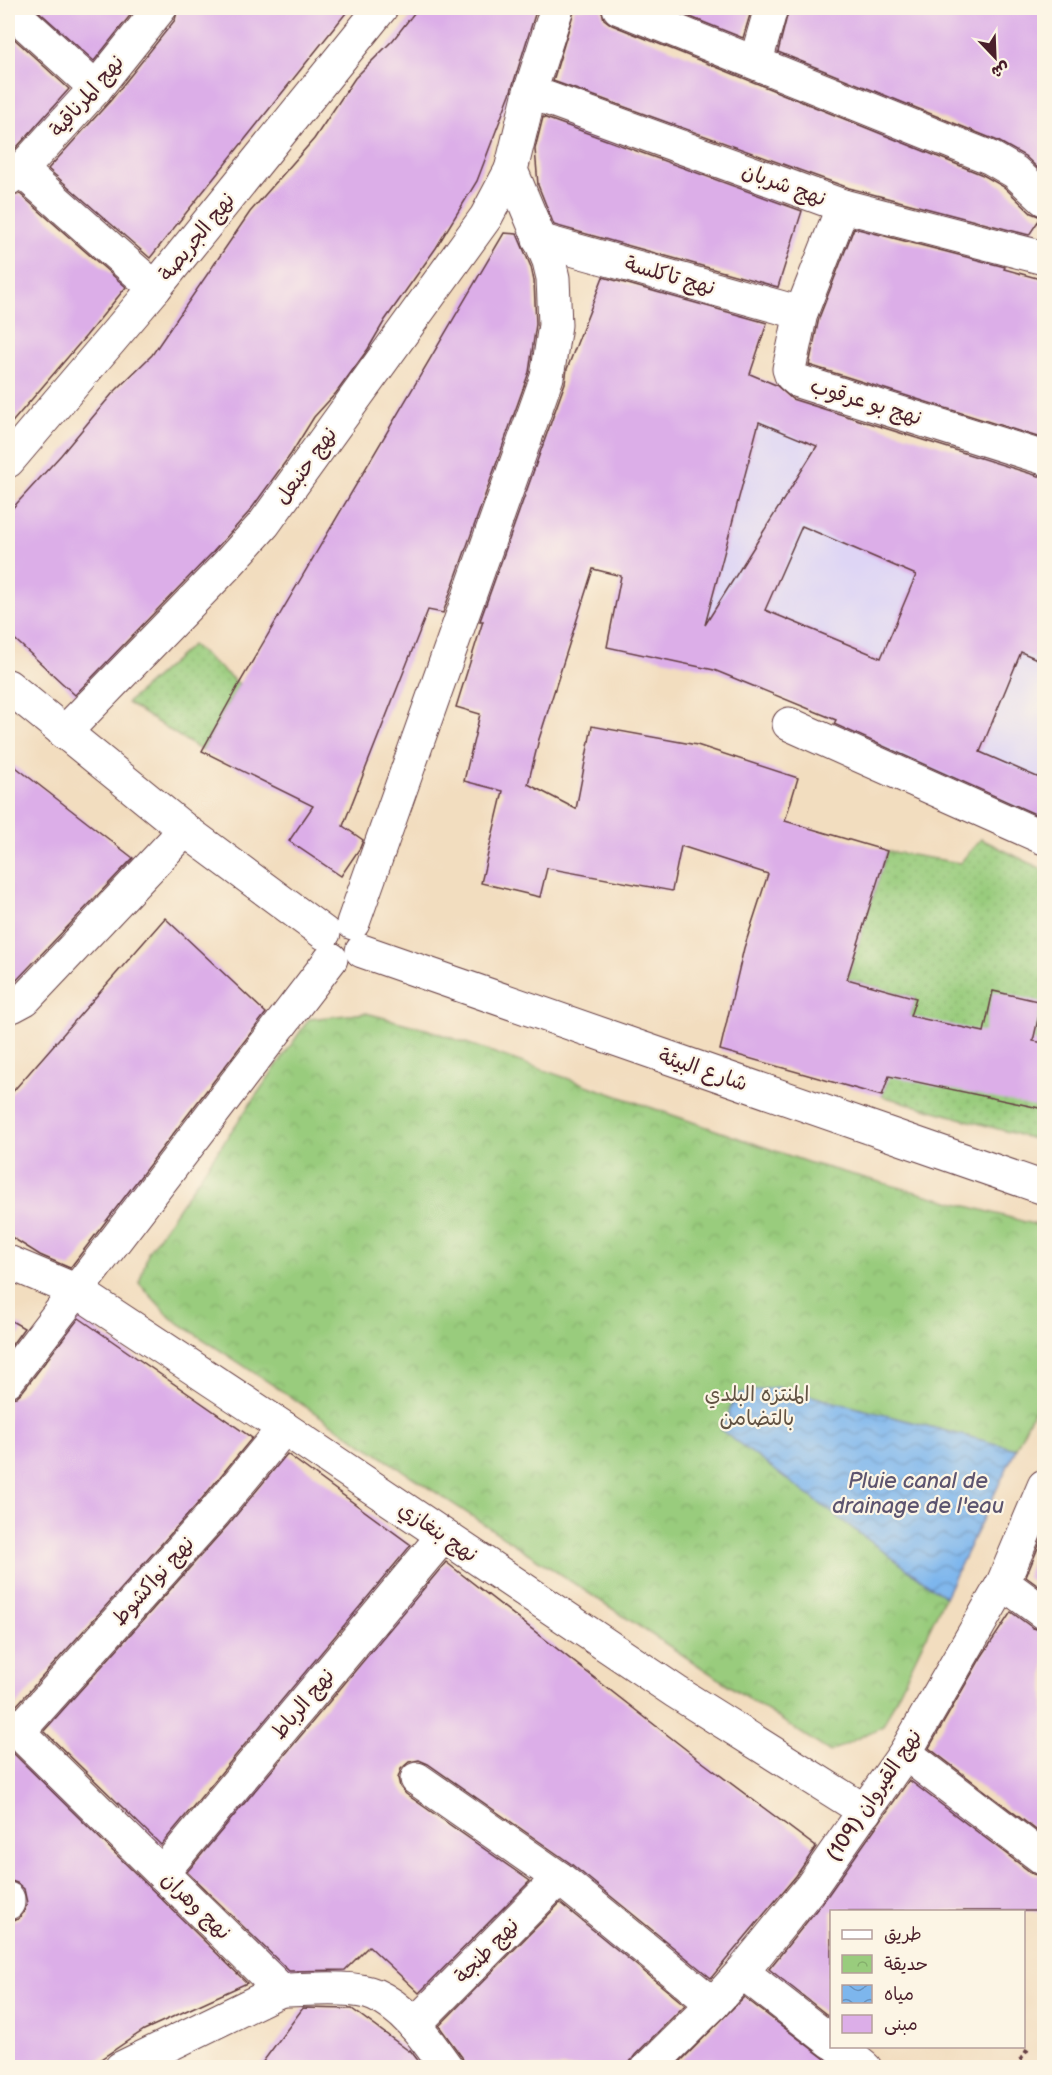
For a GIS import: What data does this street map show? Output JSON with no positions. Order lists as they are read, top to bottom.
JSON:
{
  "streets": {
    "street": [
      "نهج المرناقية",
      "نهج شربان",
      "نهج الجريصة",
      "نهج تاكلسة",
      "نهج بو عرقوب",
      "نهج حنبعل",
      "شارع البيئة",
      "نهج بنغازي",
      "نهج نواكشوط",
      "نهج الرباط",
      "نهج القيروان (109)",
      "نهج وهران",
      "نهج طنجة"
    ]
  },
  "crossings": [
    ["نهج شربان", "نهج بو عرقوب"],
    ["نهج شربان", "نهج حنبعل"],
    ["نهج تاكلسة", "نهج بو عرقوب"],
    ["نهج حنبعل", "شارع البيئة"],
    ["نهج بنغازي", "نهج نواكشوط"],
    ["نهج بنغازي", "نهج الرباط"],
    ["نهج بنغازي", "نهج القيروان (109)"],
    ["نهج نواكشوط", "نهج وهران"],
    ["نهج الرباط", "نهج وهران"]
  ],
  "water": ["Pluie canal de drainage de l'eau"],
  "parks": ["المنتزه البلدي بالتضامن"],
  "legend": [
    "طريق",
    "حديقة",
    "مياه",
    "مبنى"
  ],
  "north": "bottom right"
}
